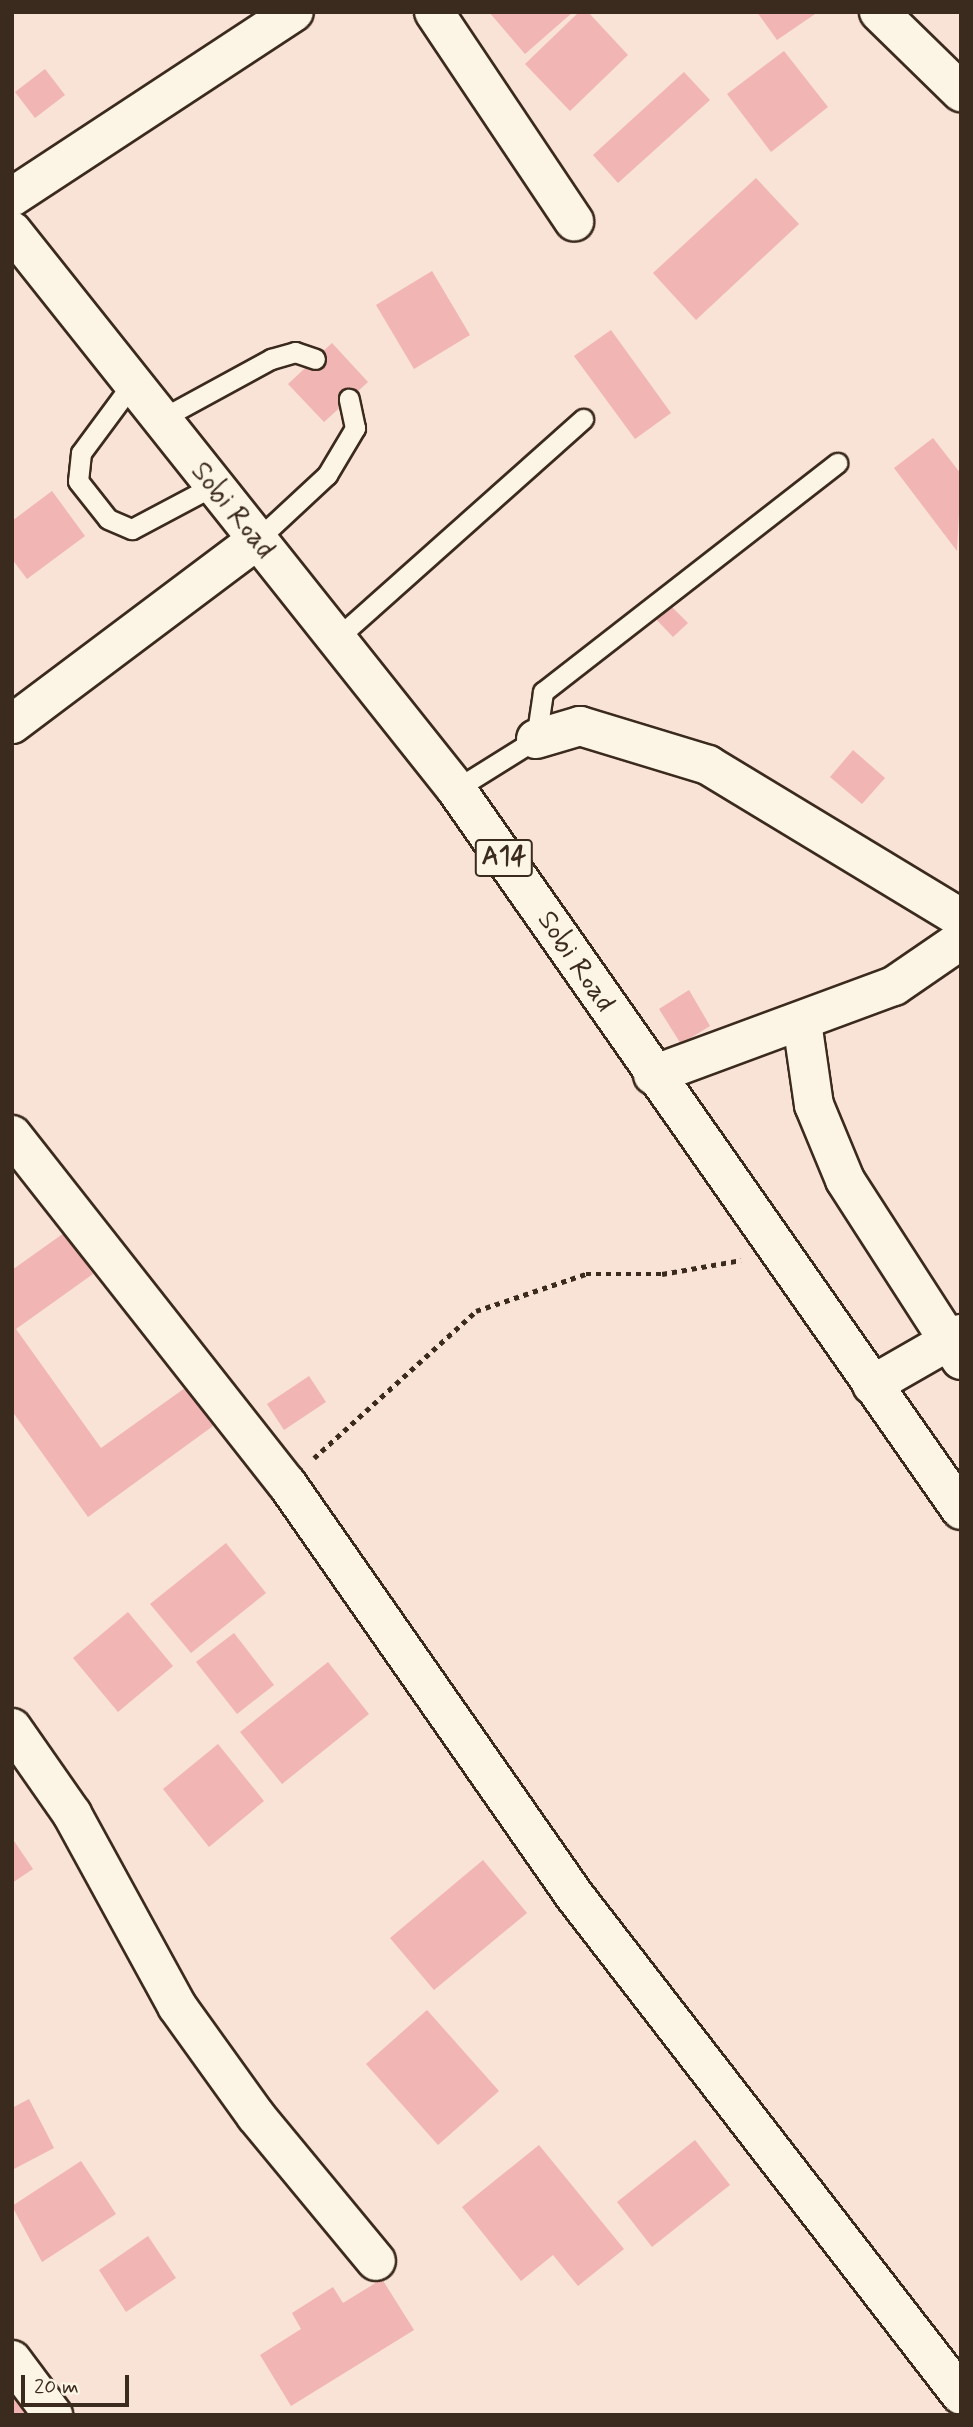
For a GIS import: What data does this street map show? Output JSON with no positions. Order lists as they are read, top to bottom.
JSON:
{
  "streets": {
    "main road": ["Sobi Road", "A14"]
  },
  "scale_bar": "20 m"
}
